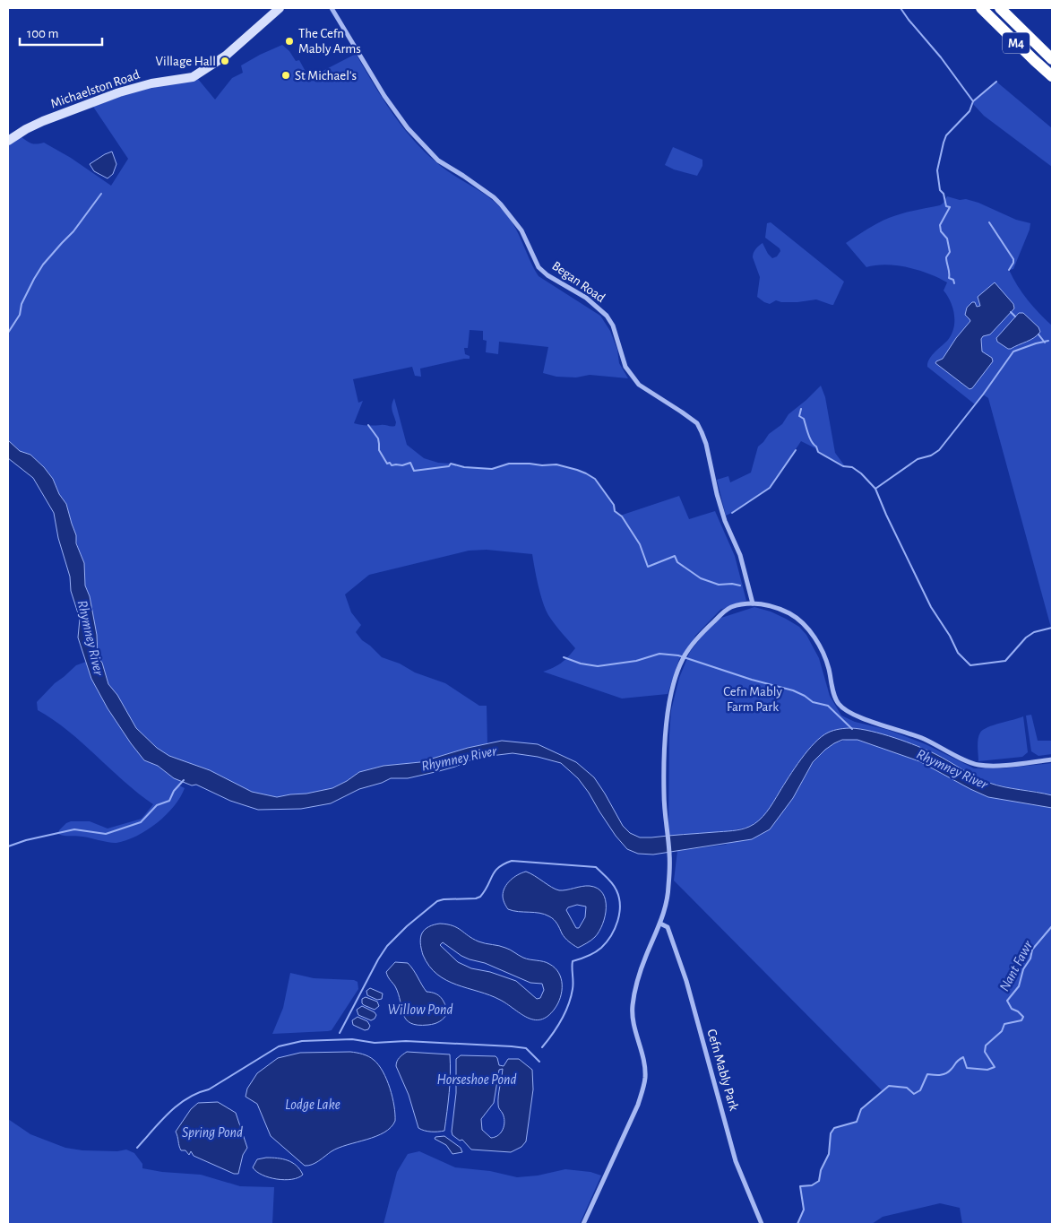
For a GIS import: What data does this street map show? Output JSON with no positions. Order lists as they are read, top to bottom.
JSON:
{
  "streets": {
    "highway": ["M4"],
    "street": ["Michaelston Road", "Began Road", "Cefn Mably Park"]
  },
  "water": [
    "Rhymney River",
    "Nant Fawr",
    "Willow Pond",
    "Horseshoe Pond",
    "Lodge Lake",
    "Spring Pond"
  ],
  "parks": ["Cefn Mably Farm Park"],
  "places": ["The Cefn Mably Arms", "Village Hall", "St Michael's"],
  "scale_bar": "100 m"
}
